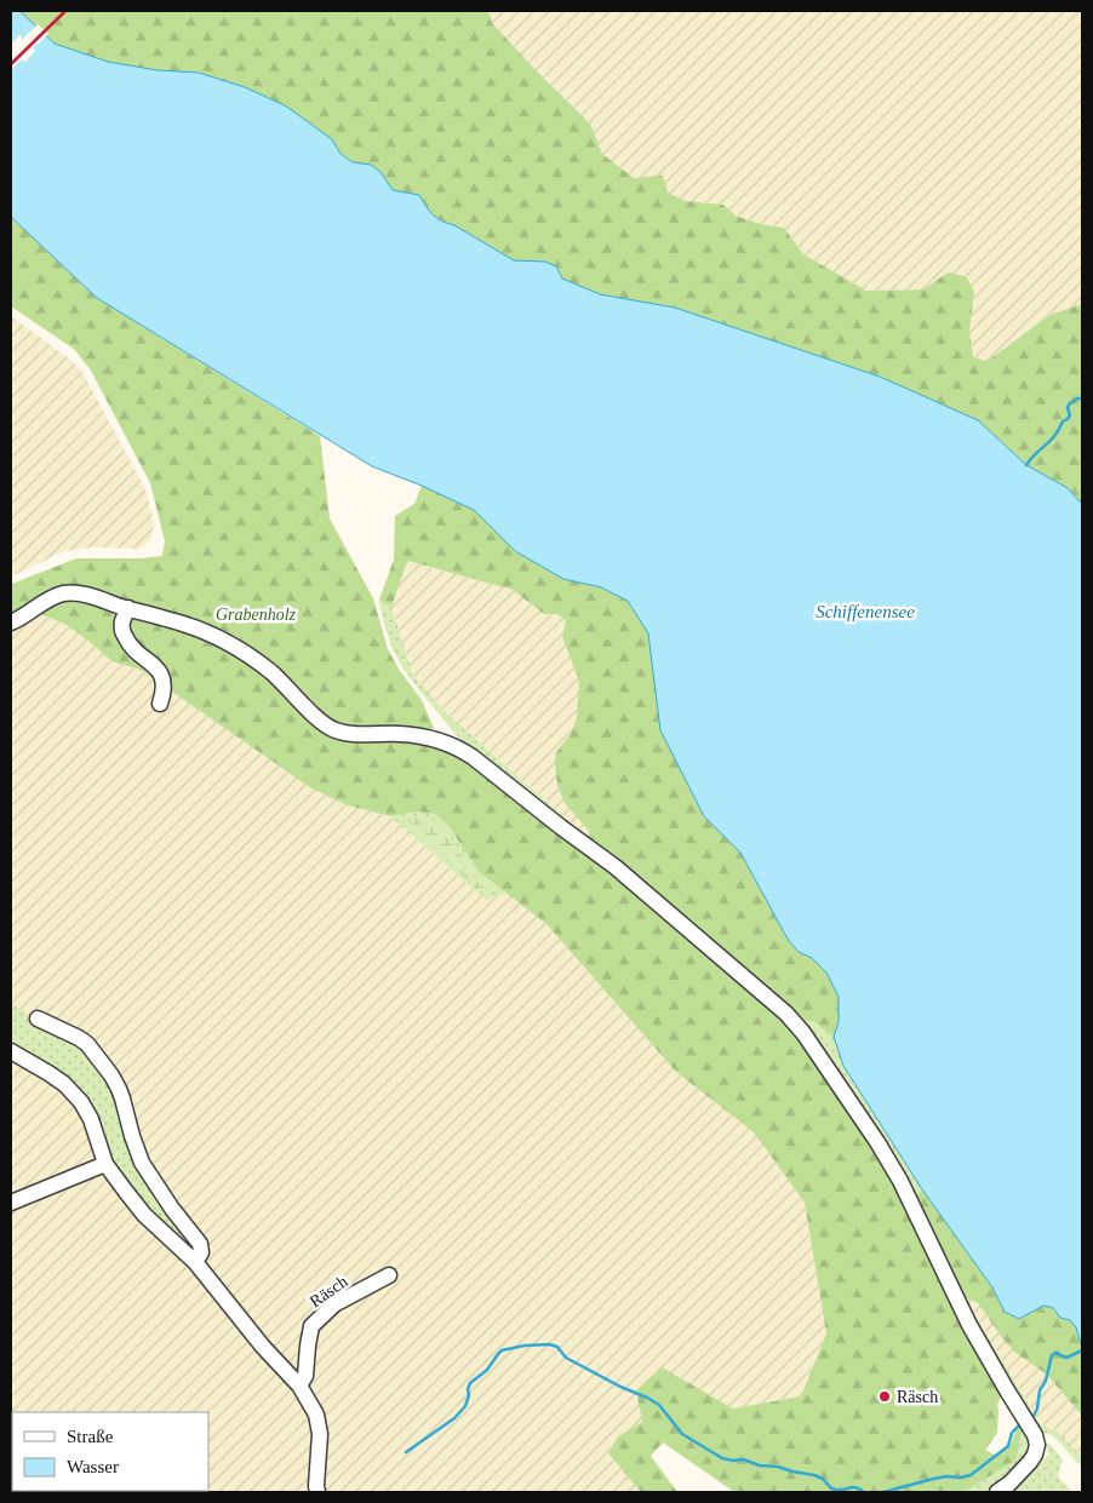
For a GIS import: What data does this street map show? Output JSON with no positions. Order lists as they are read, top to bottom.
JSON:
{
  "streets": {
    "street": ["Räsch"]
  },
  "water": ["Schiffenensee"],
  "parks": ["Grabenholz"],
  "places": ["Räsch"],
  "legend": ["Straße", "Wasser"]
}
